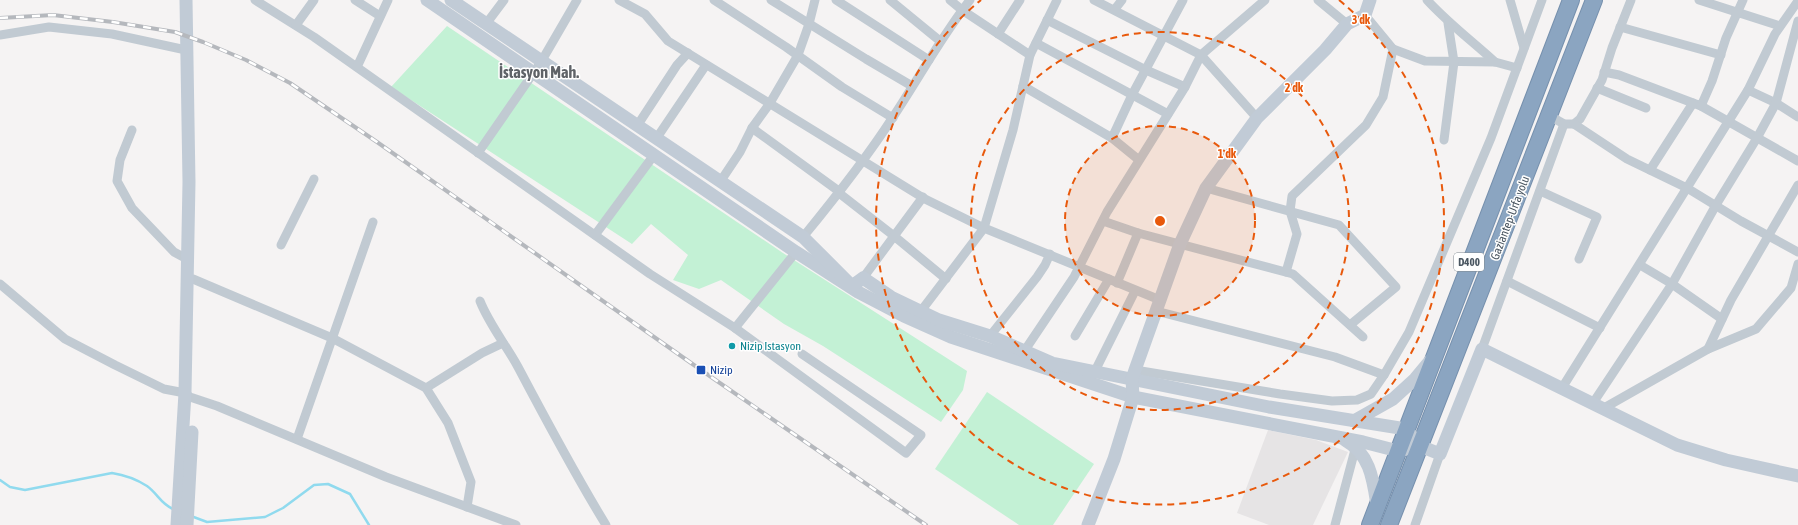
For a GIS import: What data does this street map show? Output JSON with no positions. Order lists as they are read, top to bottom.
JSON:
{
  "streets": {
    "highway": ["Gaziantep-Urfa yolu", "D400"]
  },
  "districts": ["İstasyon Mah."],
  "places": {
    "other": ["Nizip Istasyon"],
    "transit": ["Nizip"]
  },
  "rings": ["3 dk", "2 dk", "1 dk"]
}
